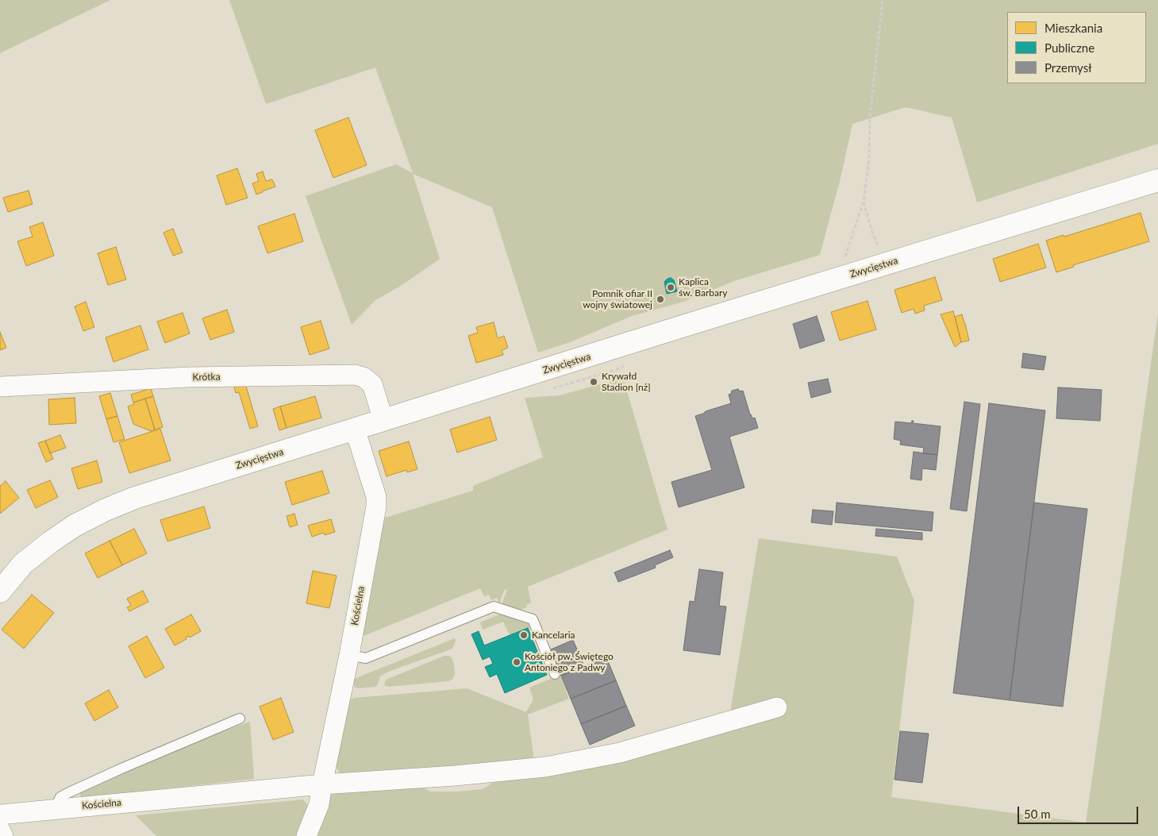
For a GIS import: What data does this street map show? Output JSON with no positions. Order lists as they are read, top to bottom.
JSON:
{
  "streets": {
    "main road": ["Zwycięstwa"],
    "street": ["Krótka", "Kościelna"]
  },
  "crossings": [
    ["Zwycięstwa", "Krótka"],
    ["Zwycięstwa", "Kościelna"]
  ],
  "places": [
    "Kaplica św. Barbary",
    "Pomnik ofiar II wojny światowej",
    "Krywałd Stadion [nż]",
    "Kancelaria",
    "Kościół pw. Świętego Antoniego z Padwy"
  ],
  "legend": ["Mieszkania", "Publiczne", "Przemysł"],
  "scale_bar": "50 m"
}
